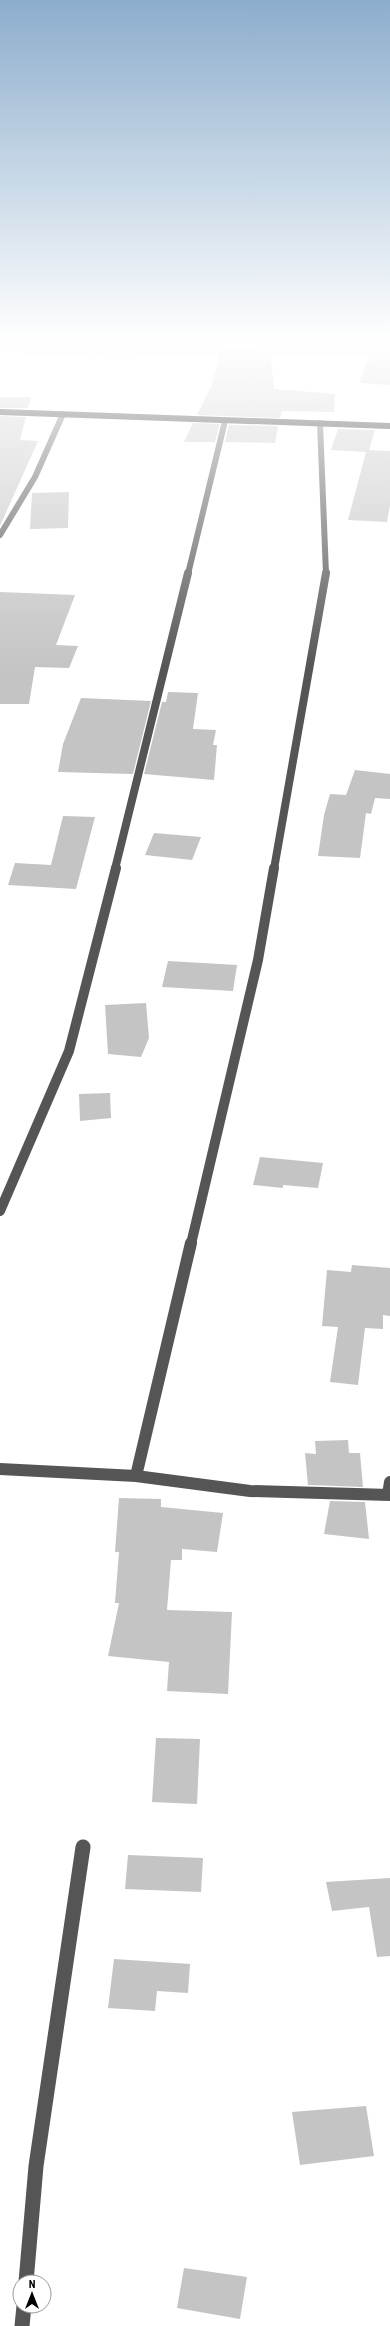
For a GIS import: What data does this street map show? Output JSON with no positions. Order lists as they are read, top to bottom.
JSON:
{
  "north": "top"
}
